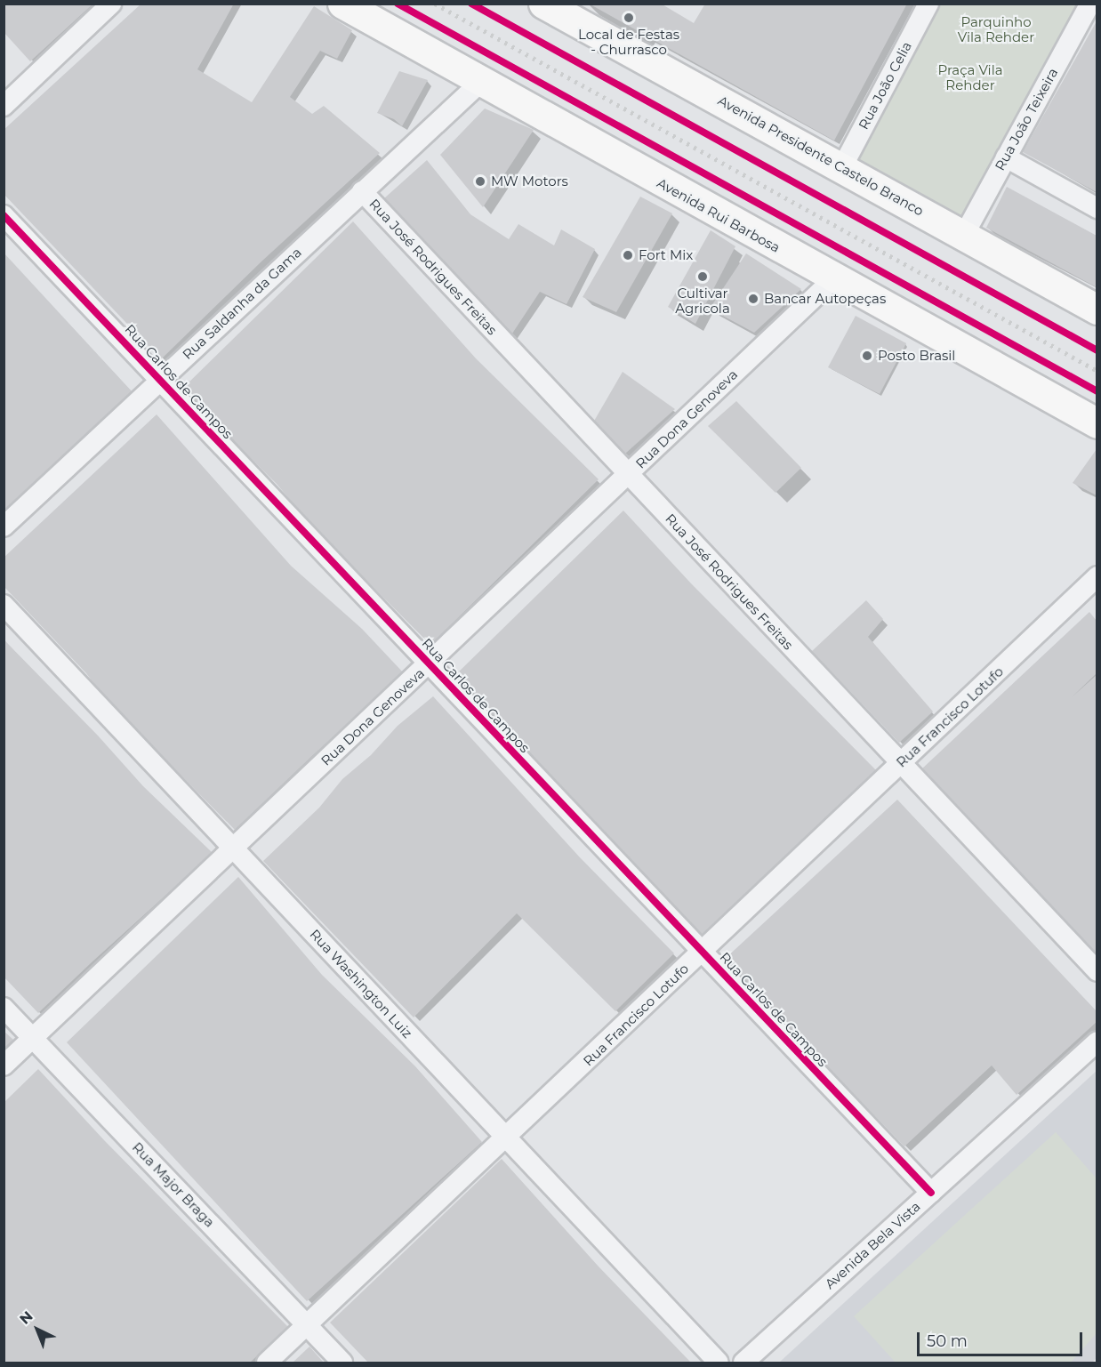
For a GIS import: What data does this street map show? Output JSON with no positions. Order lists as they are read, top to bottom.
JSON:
{
  "streets": {
    "main road": ["Avenida Presidente Castelo Branco", "Avenida Rui Barbosa"],
    "street": [
      "Rua João Celia",
      "Rua João Teixeira",
      "Rua José Rodrigues Freitas",
      "Rua Saldanha da Gama",
      "Rua Carlos de Campos",
      "Rua Dona Genoveva",
      "Rua Francisco Lotufo",
      "Rua Washington Luiz",
      "Rua Major Braga",
      "Avenida Bela Vista"
    ]
  },
  "crossings": [
    ["Rua João Celia", "Avenida Presidente Castelo Branco"],
    ["Rua João Teixeira", "Avenida Presidente Castelo Branco"],
    ["Avenida Rui Barbosa", "Rua Saldanha da Gama"],
    ["Avenida Rui Barbosa", "Rua Dona Genoveva"],
    ["Rua José Rodrigues Freitas", "Rua Saldanha da Gama"],
    ["Rua José Rodrigues Freitas", "Rua Dona Genoveva"],
    ["Rua José Rodrigues Freitas", "Rua Francisco Lotufo"],
    ["Rua Saldanha da Gama", "Rua Carlos de Campos"],
    ["Rua Carlos de Campos", "Rua Dona Genoveva"],
    ["Rua Carlos de Campos", "Rua Francisco Lotufo"],
    ["Rua Carlos de Campos", "Avenida Bela Vista"],
    ["Rua Dona Genoveva", "Rua Washington Luiz"],
    ["Rua Dona Genoveva", "Rua Major Braga"],
    ["Rua Francisco Lotufo", "Rua Washington Luiz"],
    ["Rua Francisco Lotufo", "Rua Major Braga"]
  ],
  "parks": ["Parquinho Vila Rehder", "Praça Vila Rehder"],
  "places": [
    "Local de Festas - Churrasco",
    "MW Motors",
    "Fort Mix",
    "Cultivar Agricola",
    "Bancar Autopeças",
    "Posto Brasil"
  ],
  "scale_bar": "50 m",
  "north": "top left"
}
